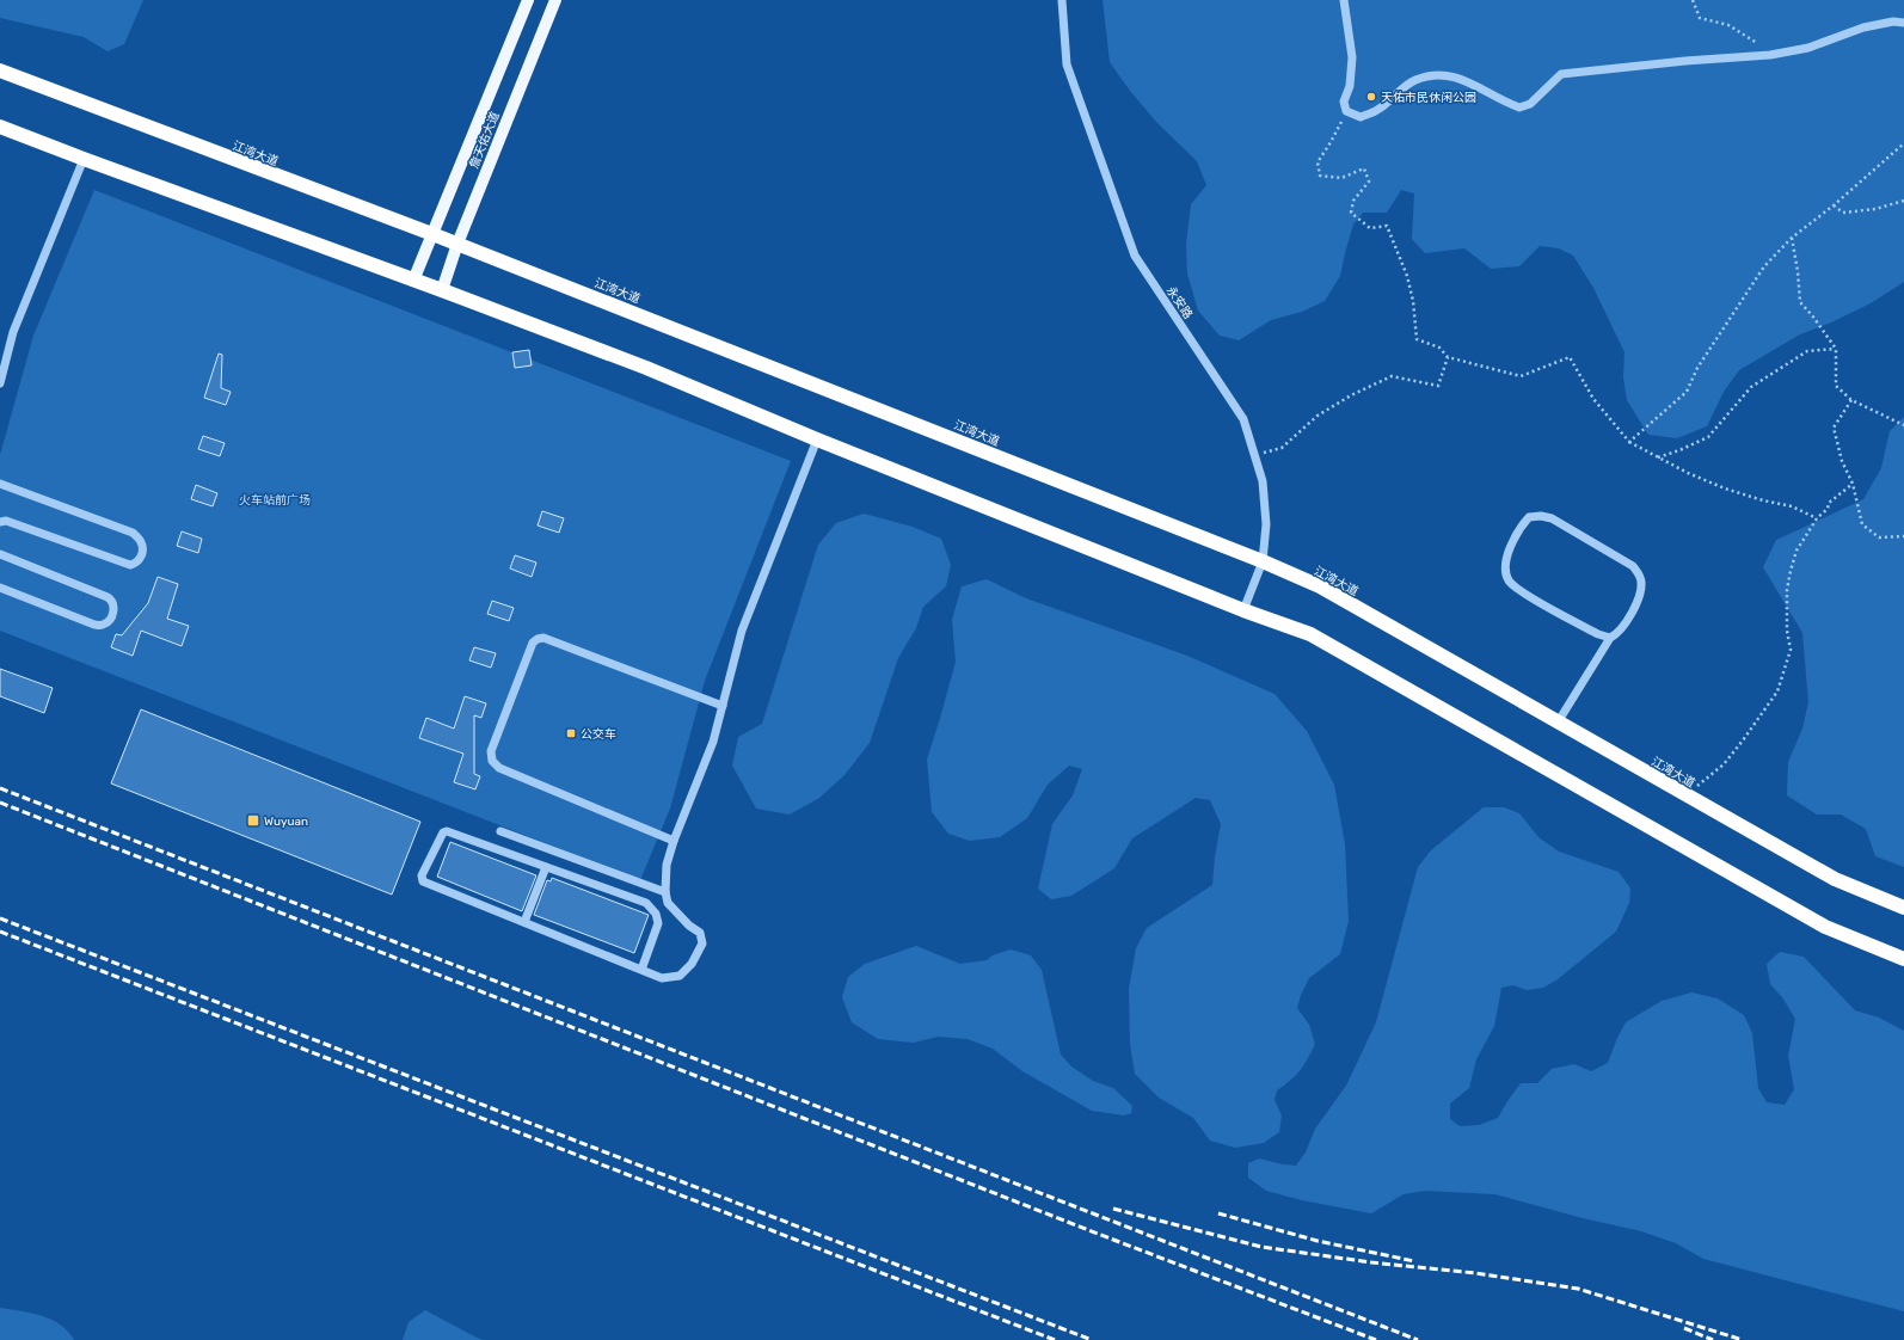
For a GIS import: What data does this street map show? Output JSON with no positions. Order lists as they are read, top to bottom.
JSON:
{
  "streets": {
    "highway": ["江湾大道"],
    "main road": ["詹天佑大道"],
    "street": ["永安路"]
  },
  "crossings": [
    ["詹天佑大道", "江湾大道"],
    ["江湾大道", "永安路"]
  ],
  "parks": ["火车站前广场"],
  "places": {
    "other": ["天佑市民休闲公园"],
    "transit": ["公交车", "Wuyuan"]
  }
}
